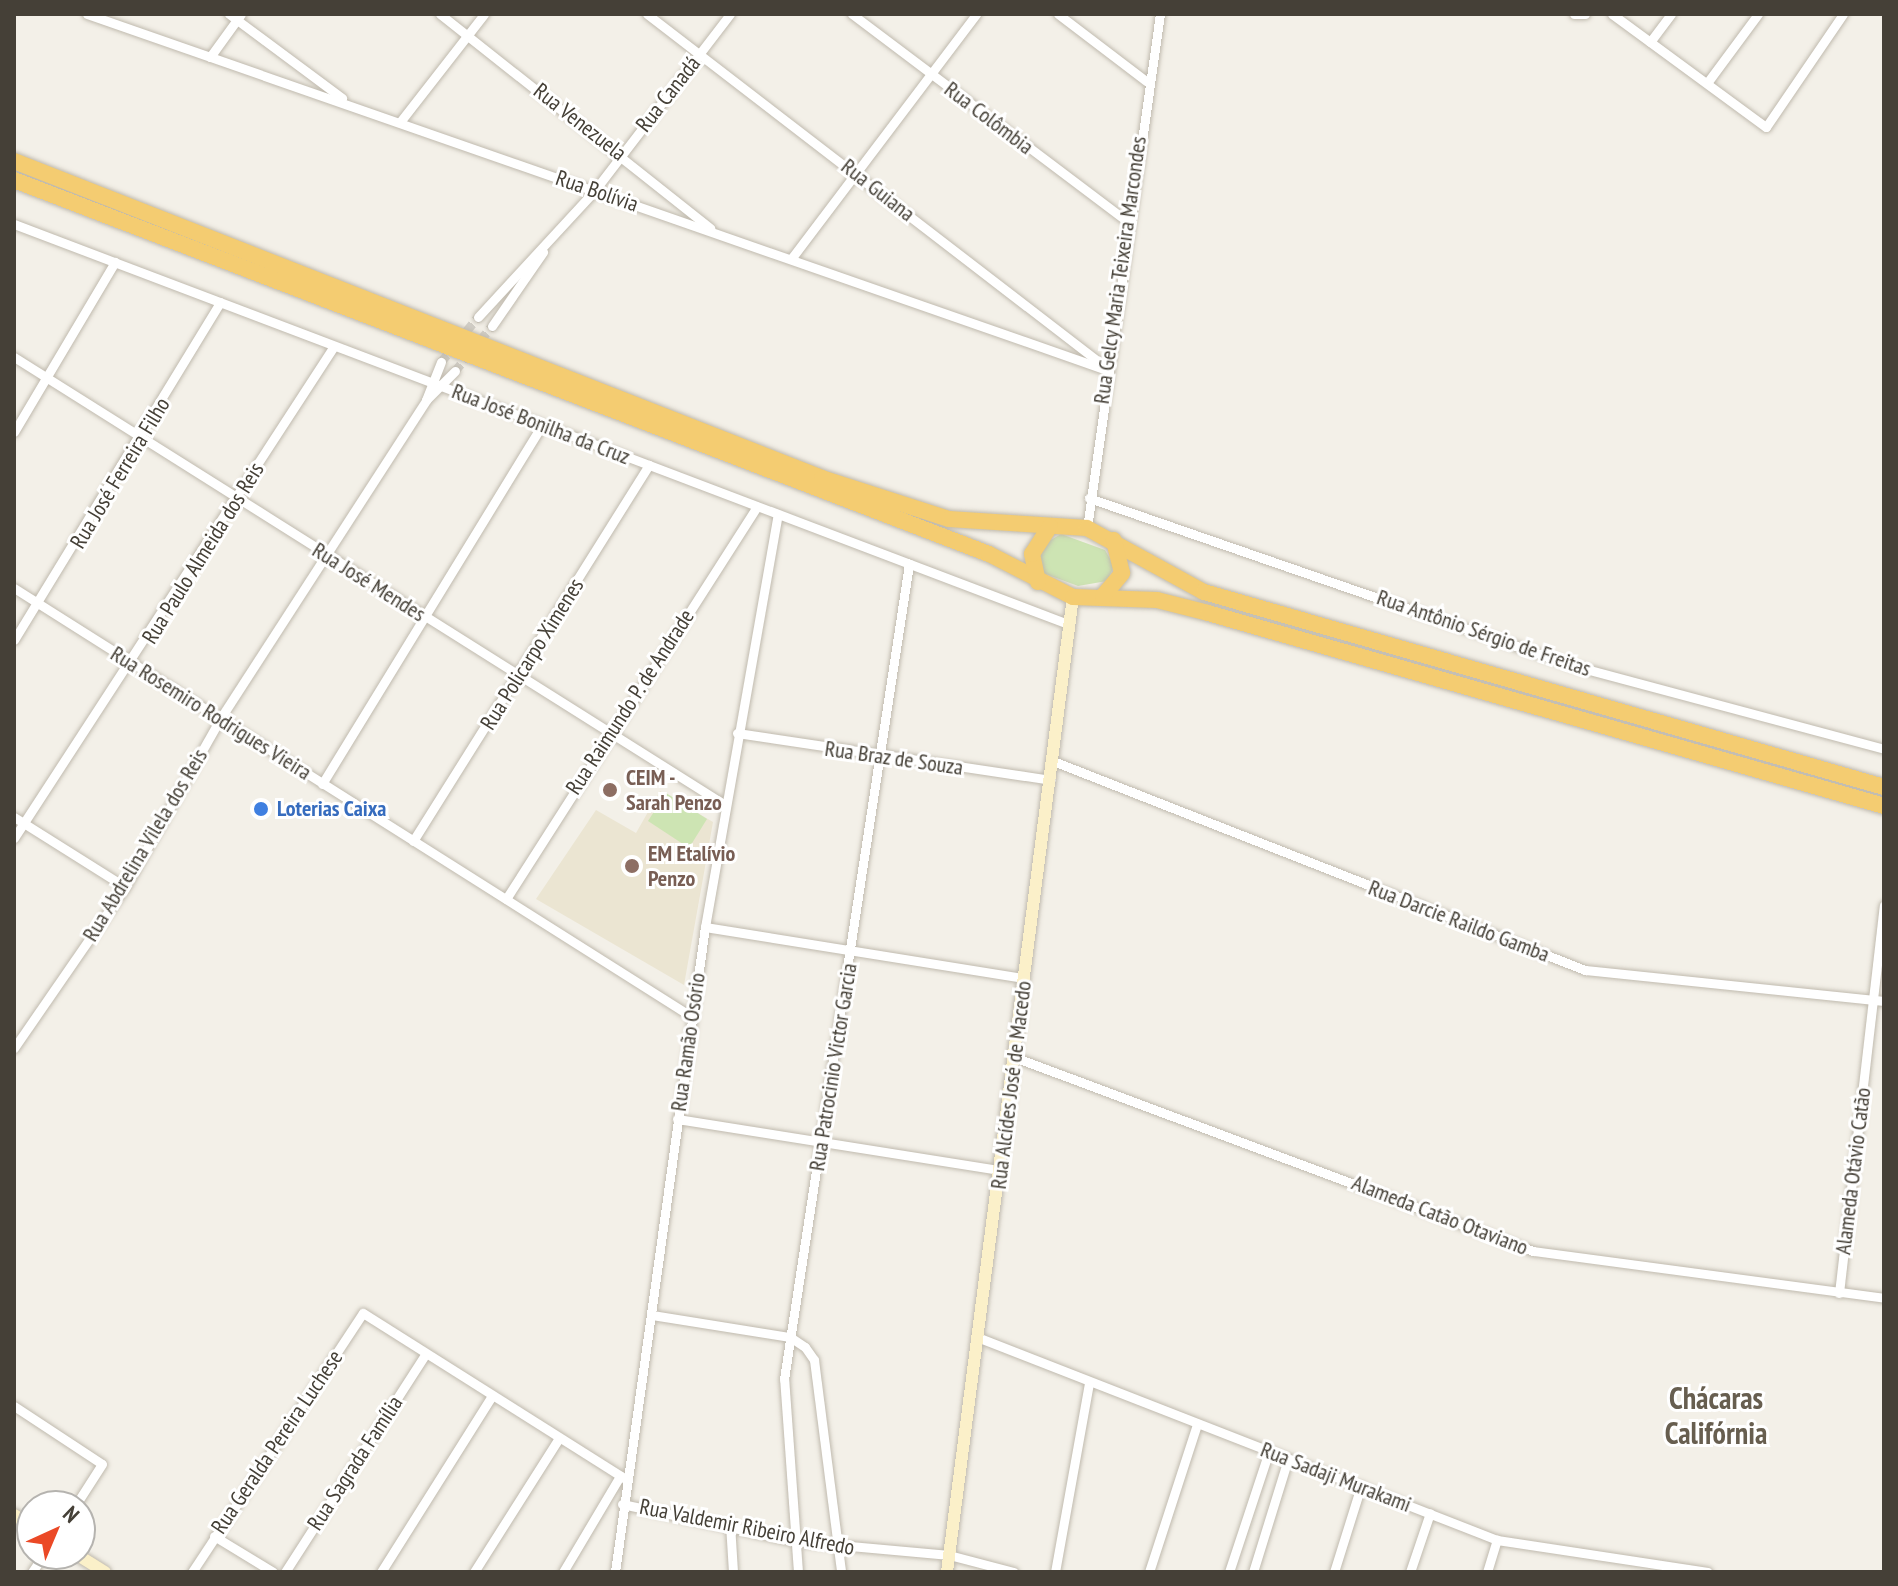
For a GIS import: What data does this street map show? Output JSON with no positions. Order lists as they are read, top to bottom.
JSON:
{
  "streets": {
    "street": [
      "Rua Canadá",
      "Rua Colômbia",
      "Rua Venezuela",
      "Rua Guiana",
      "Rua Bolívia",
      "Rua Gelcy Maria Teixeira Marcondes",
      "Rua José Bonilha da Cruz",
      "Rua José Ferreira Filho",
      "Rua Paulo Almeida dos Reis",
      "Rua José Mendes",
      "Rua Antônio Sérgio de Freitas",
      "Rua Policarpo Ximenes",
      "Rua Raimundo P. de Andrade",
      "Rua Rosemiro Rodrigues Vieira",
      "Rua Braz de Souza",
      "Rua Abdrelina Vilela dos Reis",
      "Rua Darcie Raildo Gamba",
      "Rua Ramão Osório",
      "Rua Patrocinio Victor Garcia",
      "Rua Alcídes José de Macedo",
      "Alameda Otávio Catão",
      "Alameda Catão Otaviano",
      "Rua Geralda Pereira Luchese",
      "Rua Sagrada Família",
      "Rua Sadaji Murakami",
      "Rua Valdemir Ribeiro Alfredo"
    ]
  },
  "crossings": [
    ["Rua Canadá", "Rua Venezuela"],
    ["Rua Canadá", "Rua Guiana"],
    ["Rua Canadá", "Rua Bolívia"],
    ["Rua Colômbia", "Rua Gelcy Maria Teixeira Marcondes"],
    ["Rua Venezuela", "Rua Bolívia"],
    ["Rua Guiana", "Rua Bolívia"],
    ["Rua Guiana", "Rua Gelcy Maria Teixeira Marcondes"],
    ["Rua Bolívia", "Rua Gelcy Maria Teixeira Marcondes"],
    ["Rua Gelcy Maria Teixeira Marcondes", "Rua Antônio Sérgio de Freitas"],
    ["Rua Gelcy Maria Teixeira Marcondes", "Rua Alcídes José de Macedo"],
    ["Rua José Bonilha da Cruz", "Rua José Ferreira Filho"],
    ["Rua José Bonilha da Cruz", "Rua Paulo Almeida dos Reis"],
    ["Rua José Bonilha da Cruz", "Rua Policarpo Ximenes"],
    ["Rua José Bonilha da Cruz", "Rua Raimundo P. de Andrade"],
    ["Rua José Bonilha da Cruz", "Rua Ramão Osório"],
    ["Rua José Bonilha da Cruz", "Rua Patrocinio Victor Garcia"],
    ["Rua José Bonilha da Cruz", "Rua Alcídes José de Macedo"],
    ["Rua José Ferreira Filho", "Rua José Mendes"],
    ["Rua José Ferreira Filho", "Rua Rosemiro Rodrigues Vieira"],
    ["Rua Paulo Almeida dos Reis", "Rua José Mendes"],
    ["Rua Paulo Almeida dos Reis", "Rua Rosemiro Rodrigues Vieira"],
    ["Rua José Mendes", "Rua Policarpo Ximenes"],
    ["Rua José Mendes", "Rua Raimundo P. de Andrade"],
    ["Rua José Mendes", "Rua Abdrelina Vilela dos Reis"],
    ["Rua José Mendes", "Rua Ramão Osório"],
    ["Rua Policarpo Ximenes", "Rua Rosemiro Rodrigues Vieira"],
    ["Rua Raimundo P. de Andrade", "Rua Rosemiro Rodrigues Vieira"],
    ["Rua Rosemiro Rodrigues Vieira", "Rua Abdrelina Vilela dos Reis"],
    ["Rua Rosemiro Rodrigues Vieira", "Rua Ramão Osório"],
    ["Rua Braz de Souza", "Rua Ramão Osório"],
    ["Rua Braz de Souza", "Rua Patrocinio Victor Garcia"],
    ["Rua Braz de Souza", "Rua Alcídes José de Macedo"],
    ["Rua Darcie Raildo Gamba", "Rua Alcídes José de Macedo"],
    ["Rua Darcie Raildo Gamba", "Alameda Otávio Catão"],
    ["Rua Ramão Osório", "Rua Valdemir Ribeiro Alfredo"],
    ["Rua Patrocinio Victor Garcia", "Rua Valdemir Ribeiro Alfredo"],
    ["Rua Alcídes José de Macedo", "Alameda Catão Otaviano"],
    ["Rua Alcídes José de Macedo", "Rua Sadaji Murakami"],
    ["Rua Alcídes José de Macedo", "Rua Valdemir Ribeiro Alfredo"],
    ["Alameda Otávio Catão", "Alameda Catão Otaviano"],
    ["Rua Geralda Pereira Luchese", "Rua Sagrada Família"]
  ],
  "districts": ["Chácaras Califórnia"],
  "places": ["CEIM - Sarah Penzo", "Loterias Caixa", "EM Etalívio Penzo"],
  "north": "top right"
}
